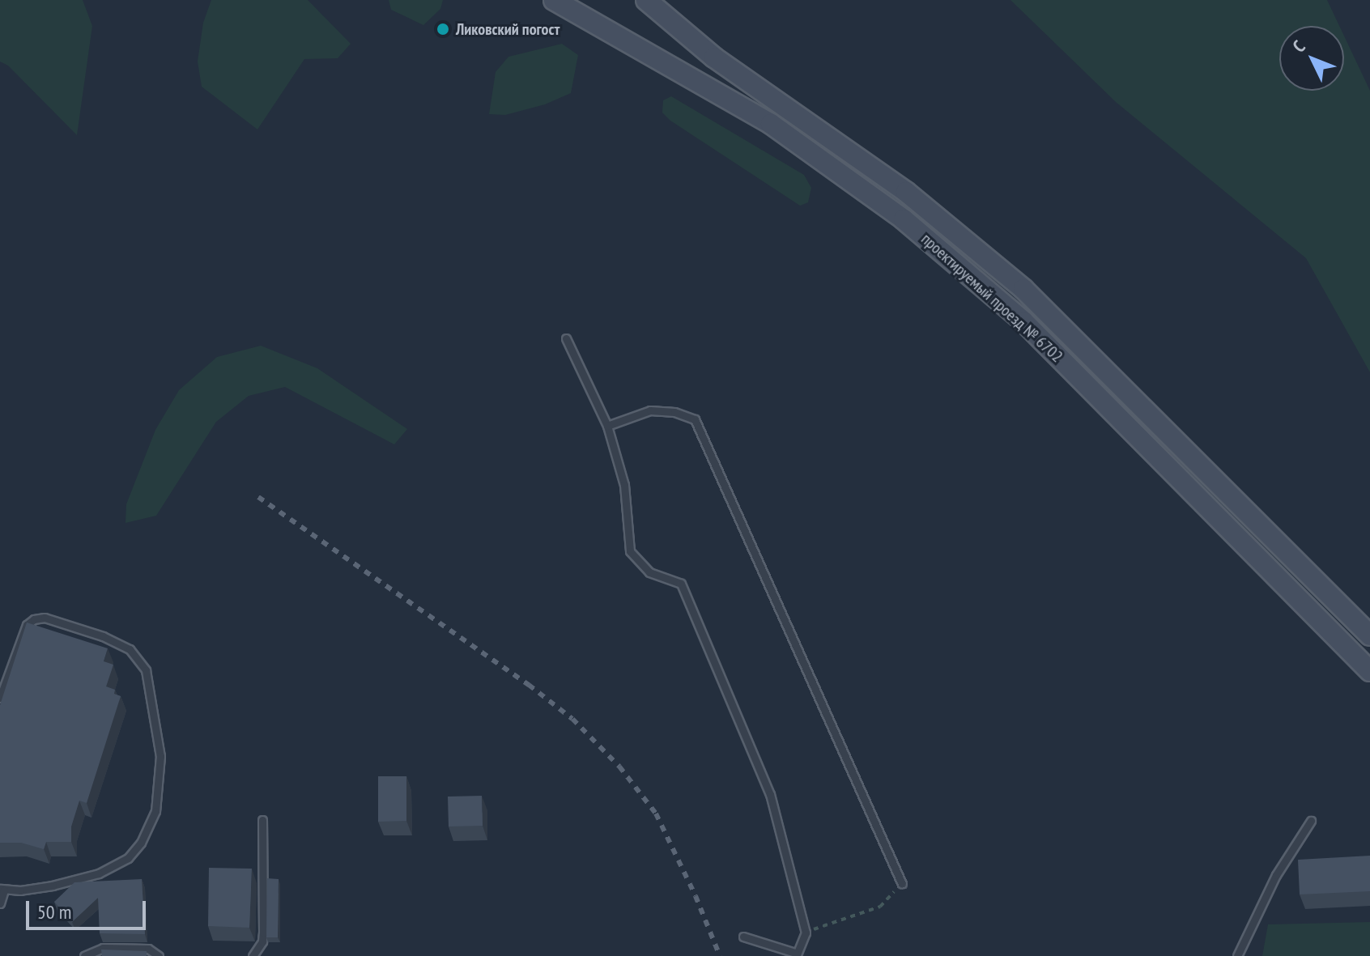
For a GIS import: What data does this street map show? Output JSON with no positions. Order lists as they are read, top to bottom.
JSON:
{
  "streets": {
    "main road": ["проектируемый проезд № 6702"]
  },
  "places": ["Ликовский погост"],
  "scale_bar": "50 m",
  "north": "top left"
}
